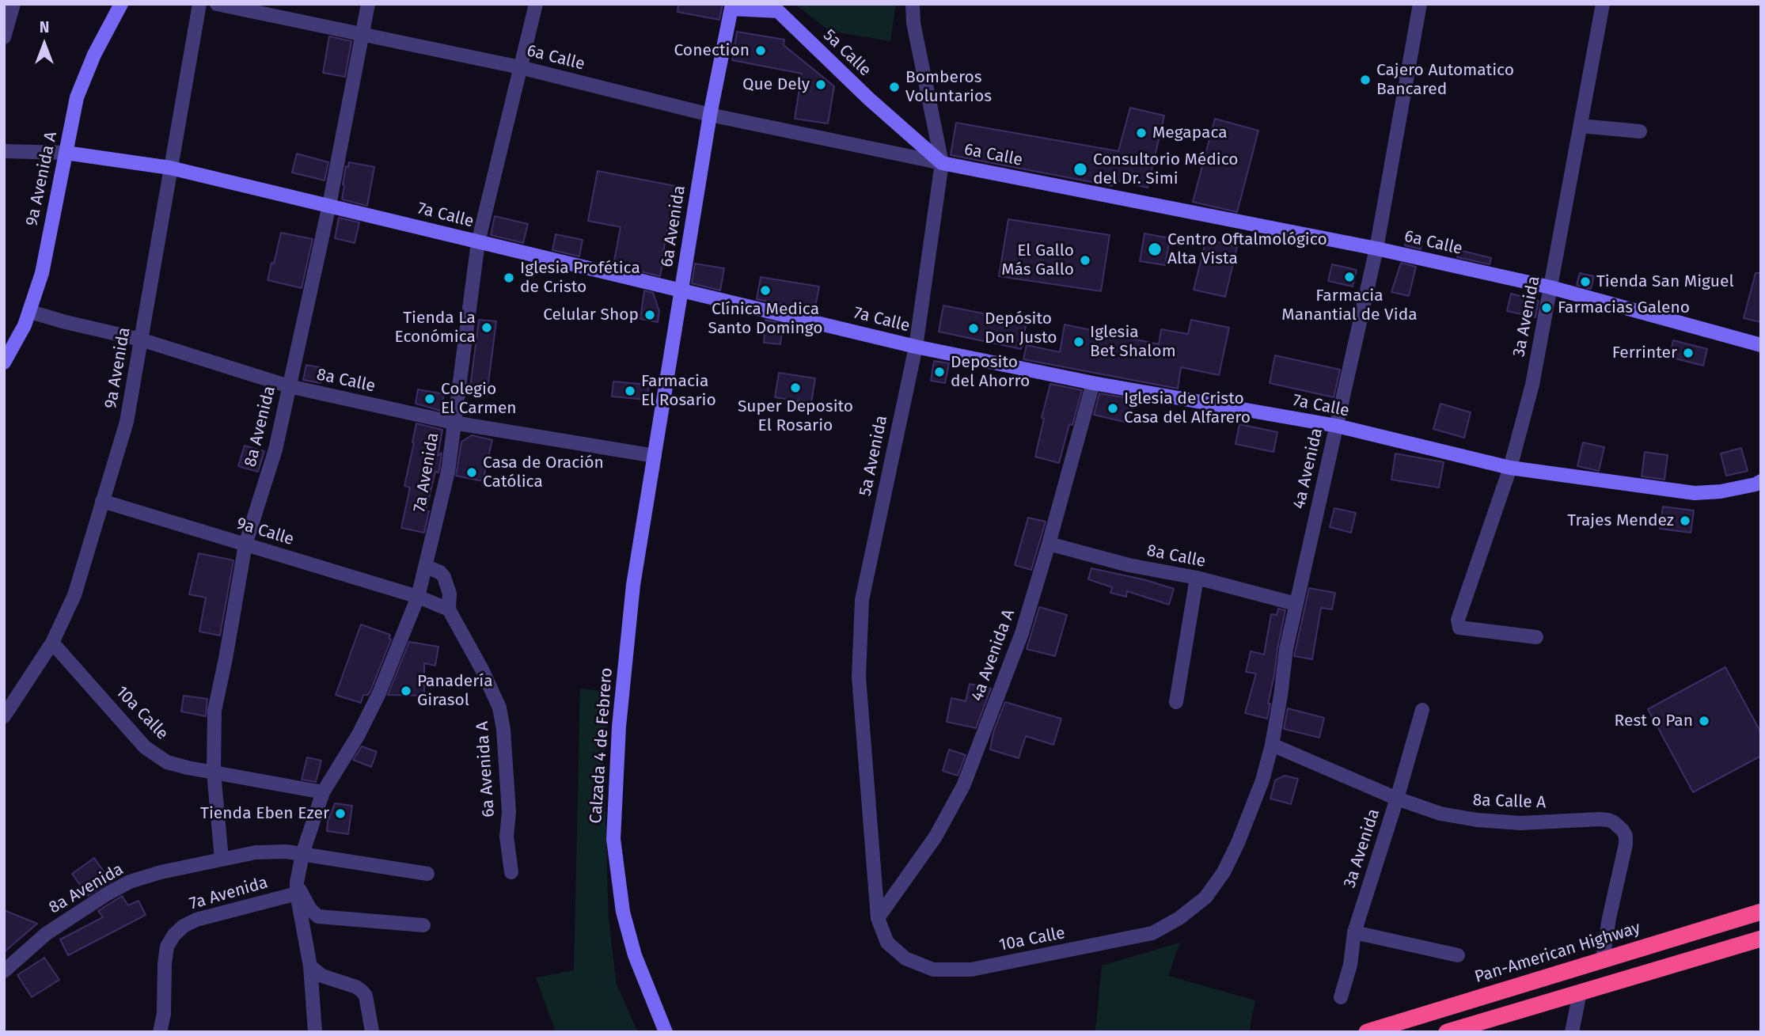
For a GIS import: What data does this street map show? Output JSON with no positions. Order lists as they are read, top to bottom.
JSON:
{
  "streets": {
    "highway": ["Pan-American Highway"],
    "street": [
      "5a Calle",
      "6a Calle",
      "9a Avenida A",
      "7a Calle",
      "6a Avenida",
      "3a Avenida",
      "9a Avenida",
      "8a Calle",
      "8a Avenida",
      "5a Avenida",
      "4a Avenida",
      "7a Avenida",
      "9a Calle",
      "4a Avenida A",
      "10a Calle",
      "Calzada 4 de Febrero",
      "6a Avenida A",
      "8a Calle A"
    ]
  },
  "crossings": [
    ["5a Calle", "6a Calle"],
    ["5a Calle", "6a Avenida"],
    ["5a Calle", "5a Avenida"],
    ["6a Calle", "6a Avenida"],
    ["6a Calle", "3a Avenida"],
    ["6a Calle", "8a Avenida"],
    ["6a Calle", "5a Avenida"],
    ["6a Calle", "4a Avenida"],
    ["6a Calle", "7a Avenida"],
    ["9a Avenida A", "7a Calle"],
    ["7a Calle", "6a Avenida"],
    ["7a Calle", "3a Avenida"],
    ["7a Calle", "9a Avenida"],
    ["7a Calle", "8a Avenida"],
    ["7a Calle", "5a Avenida"],
    ["7a Calle", "4a Avenida"],
    ["7a Calle", "7a Avenida"],
    ["7a Calle", "4a Avenida A"],
    ["6a Avenida", "8a Calle"],
    ["6a Avenida", "Calzada 4 de Febrero"],
    ["3a Avenida", "8a Calle A"],
    ["9a Avenida", "8a Calle"],
    ["9a Avenida", "9a Calle"],
    ["9a Avenida", "10a Calle"],
    ["8a Calle", "8a Avenida"],
    ["8a Calle", "4a Avenida"],
    ["8a Calle", "7a Avenida"],
    ["8a Calle", "4a Avenida A"],
    ["8a Calle", "Calzada 4 de Febrero"],
    ["8a Avenida", "7a Avenida"],
    ["8a Avenida", "9a Calle"],
    ["8a Avenida", "10a Calle"],
    ["5a Avenida", "4a Avenida A"],
    ["5a Avenida", "10a Calle"],
    ["4a Avenida", "10a Calle"],
    ["4a Avenida", "8a Calle A"],
    ["7a Avenida", "9a Calle"],
    ["7a Avenida", "10a Calle"],
    ["4a Avenida A", "10a Calle"],
    ["8a Calle A", "Pan-American Highway"]
  ],
  "places": [
    "Conection",
    "Cajero Automatico Bancared",
    "Que Dely",
    "Bomberos Voluntarios",
    "Megapaca",
    "Consultorio Médico del Dr. Simi",
    "Centro Oftalmológico Alta Vista",
    "El Gallo Más Gallo",
    "Farmacia Manantial de Vida",
    "Iglesia Profética de Cristo",
    "Tienda San Miguel",
    "Clínica Medica Santo Domingo",
    "Farmacias Galeno",
    "Celular Shop",
    "Tienda La Económica",
    "Depósito Don Justo",
    "Iglesia Bet Shalom",
    "Ferrinter",
    "Deposito del Ahorro",
    "Super Deposito El Rosario",
    "Farmacia El Rosario",
    "Colegio El Carmen",
    "Iglesia de Cristo Casa del Alfarero",
    "Casa de Oración Católica",
    "Trajes Mendez",
    "Panadería Girasol",
    "Rest o Pan",
    "Tienda Eben Ezer"
  ],
  "north": "top"
}
